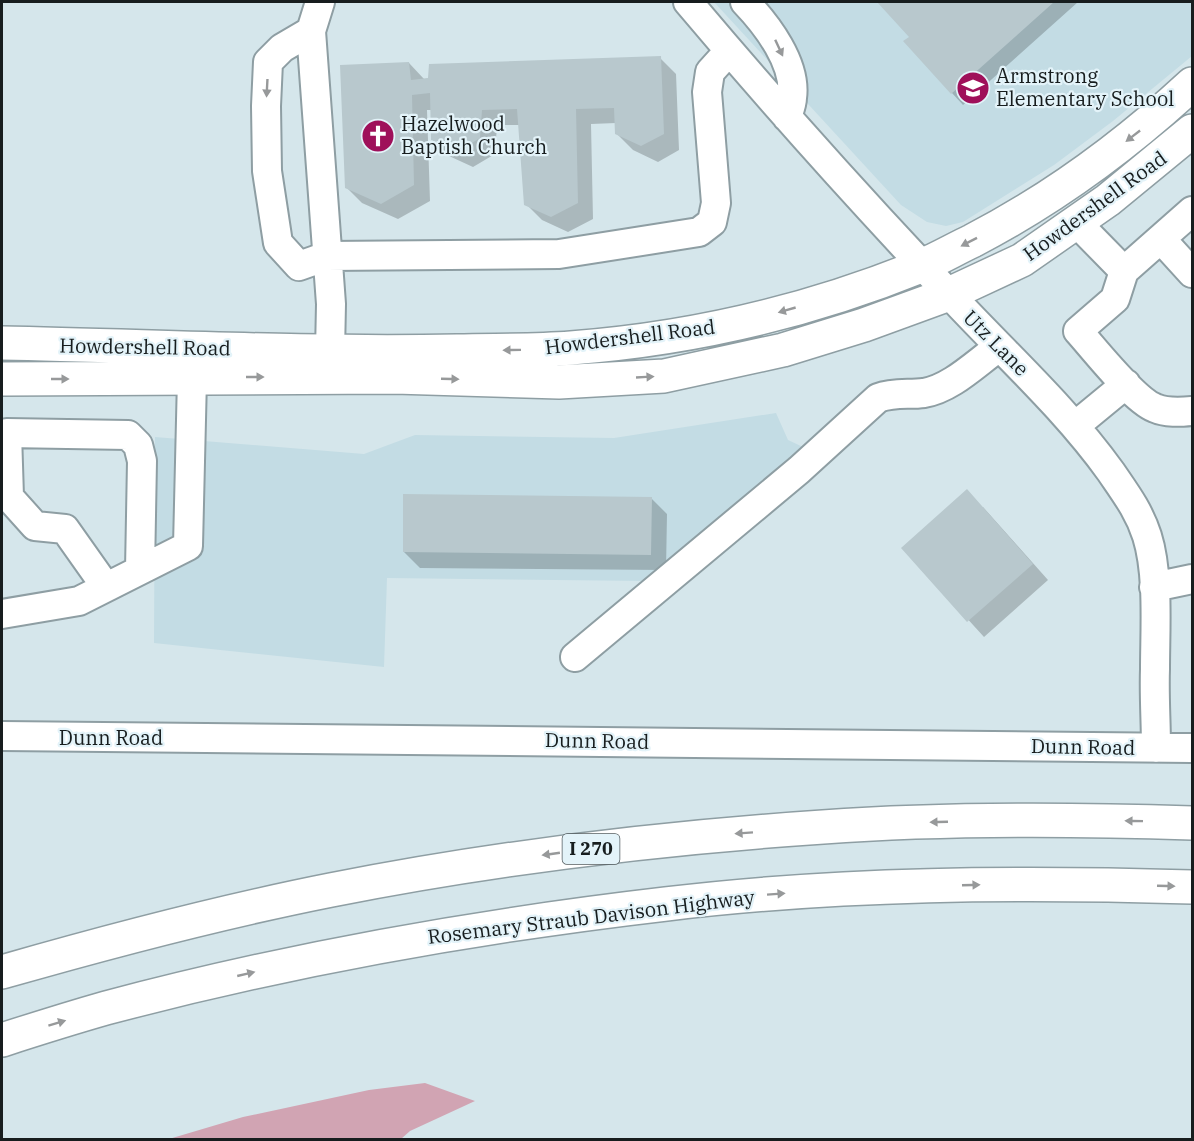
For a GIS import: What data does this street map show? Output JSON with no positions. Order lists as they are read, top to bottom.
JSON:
{
  "streets": {
    "main road": ["Howdershell Road", "I 270", "Rosemary Straub Davison Highway"],
    "street": ["Utz Lane", "Dunn Road"]
  },
  "crossings": [
    ["Howdershell Road", "Utz Lane"],
    ["Utz Lane", "Dunn Road"]
  ],
  "places": {
    "school or university": ["Armstrong Elementary School"],
    "church": ["Hazelwood Baptish Church"]
  }
}
